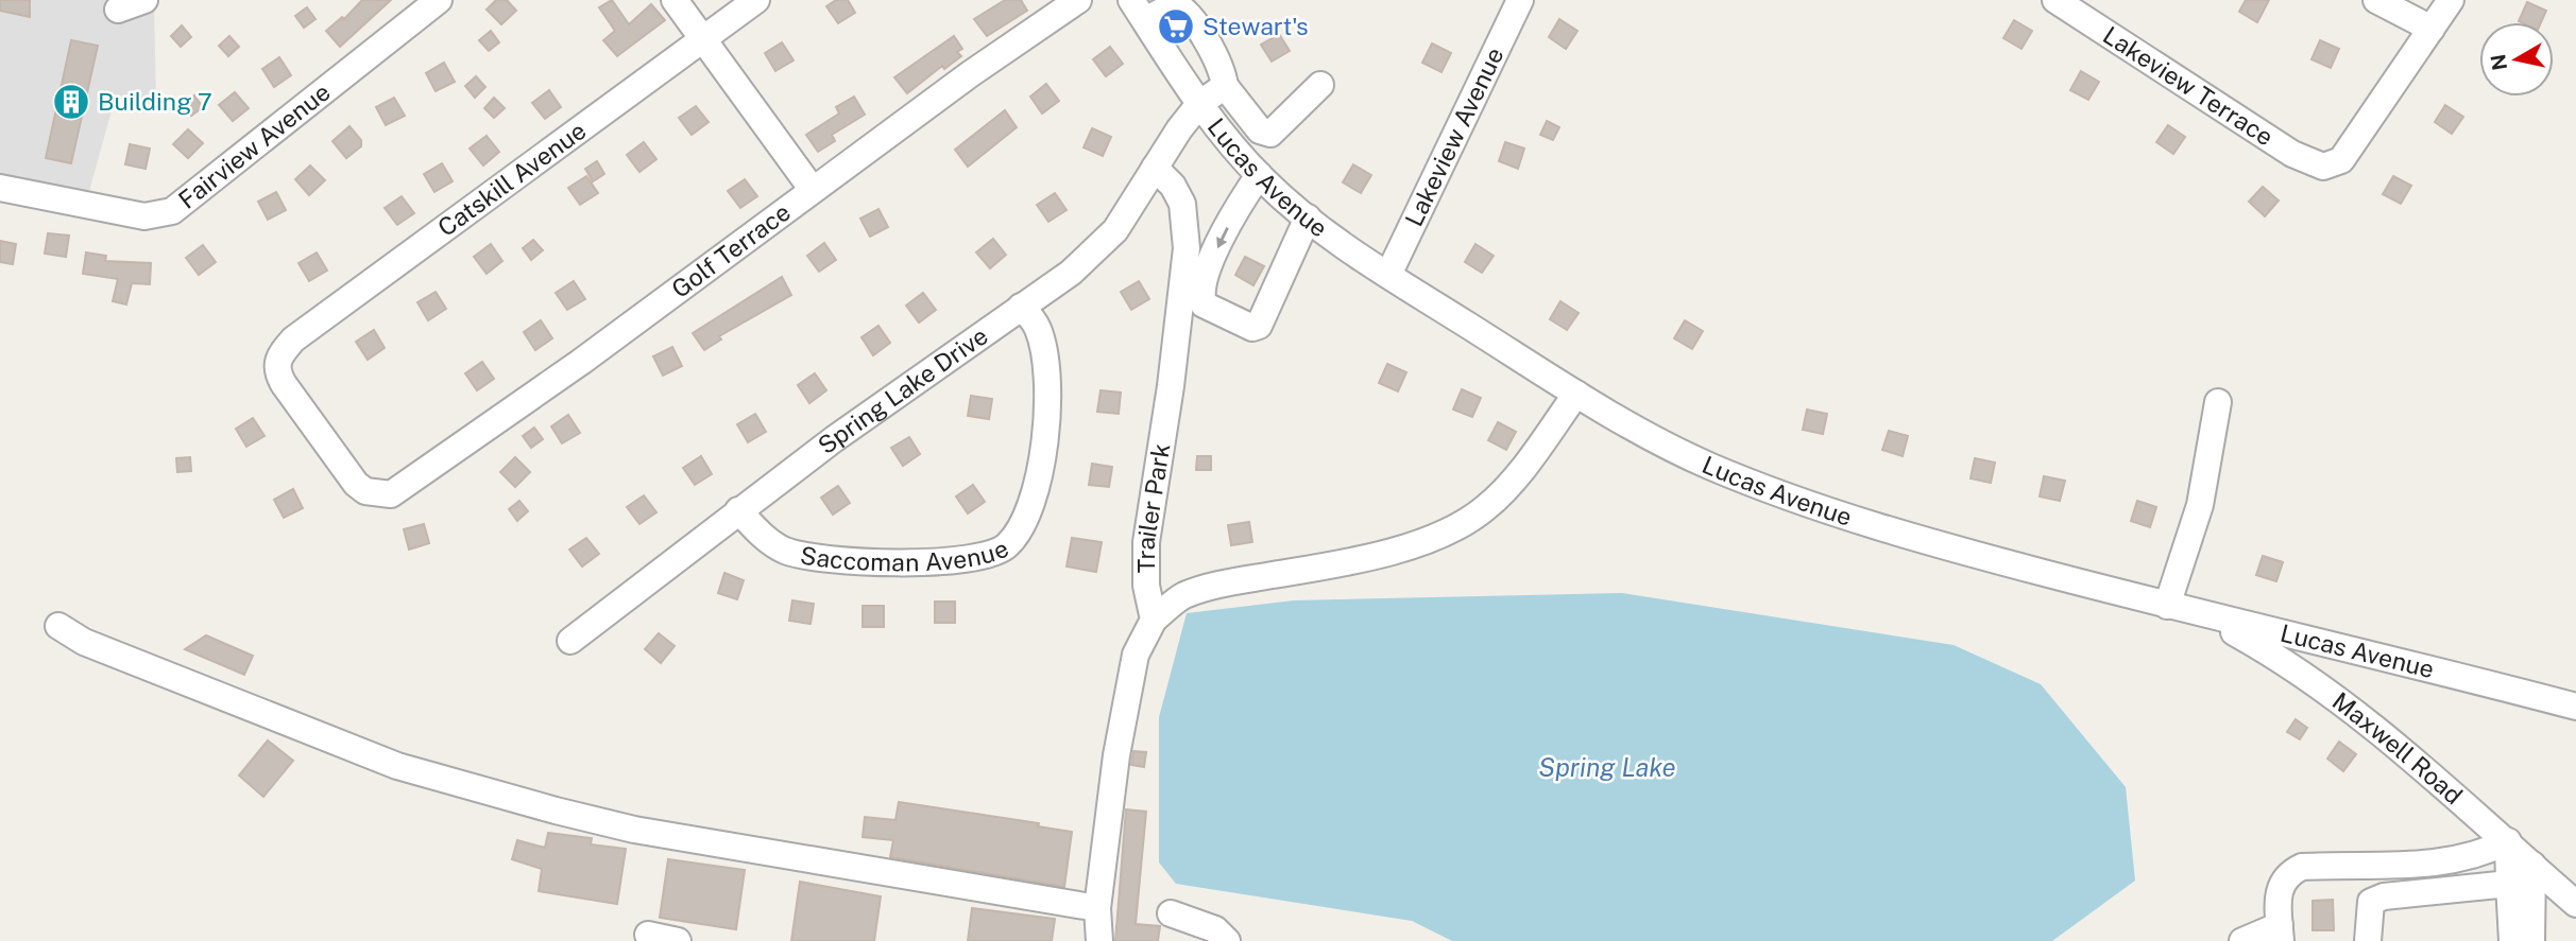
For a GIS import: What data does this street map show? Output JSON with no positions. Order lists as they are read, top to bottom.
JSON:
{
  "streets": {
    "street": [
      "Lakeview Terrace",
      "Lakeview Avenue",
      "Fairview Avenue",
      "Lucas Avenue",
      "Catskill Avenue",
      "Golf Terrace",
      "Spring Lake Drive",
      "Trailer Park",
      "Saccoman Avenue",
      "Maxwell Road"
    ]
  },
  "crossings": [
    ["Lakeview Avenue", "Lucas Avenue"],
    ["Lucas Avenue", "Spring Lake Drive"],
    ["Lucas Avenue", "Maxwell Road"],
    ["Catskill Avenue", "Golf Terrace"],
    ["Spring Lake Drive", "Trailer Park"],
    ["Spring Lake Drive", "Saccoman Avenue"]
  ],
  "water": ["Spring Lake"],
  "places": {
    "supermarket": ["Stewart's"],
    "building": ["Building 7"]
  },
  "north": "left"
}
